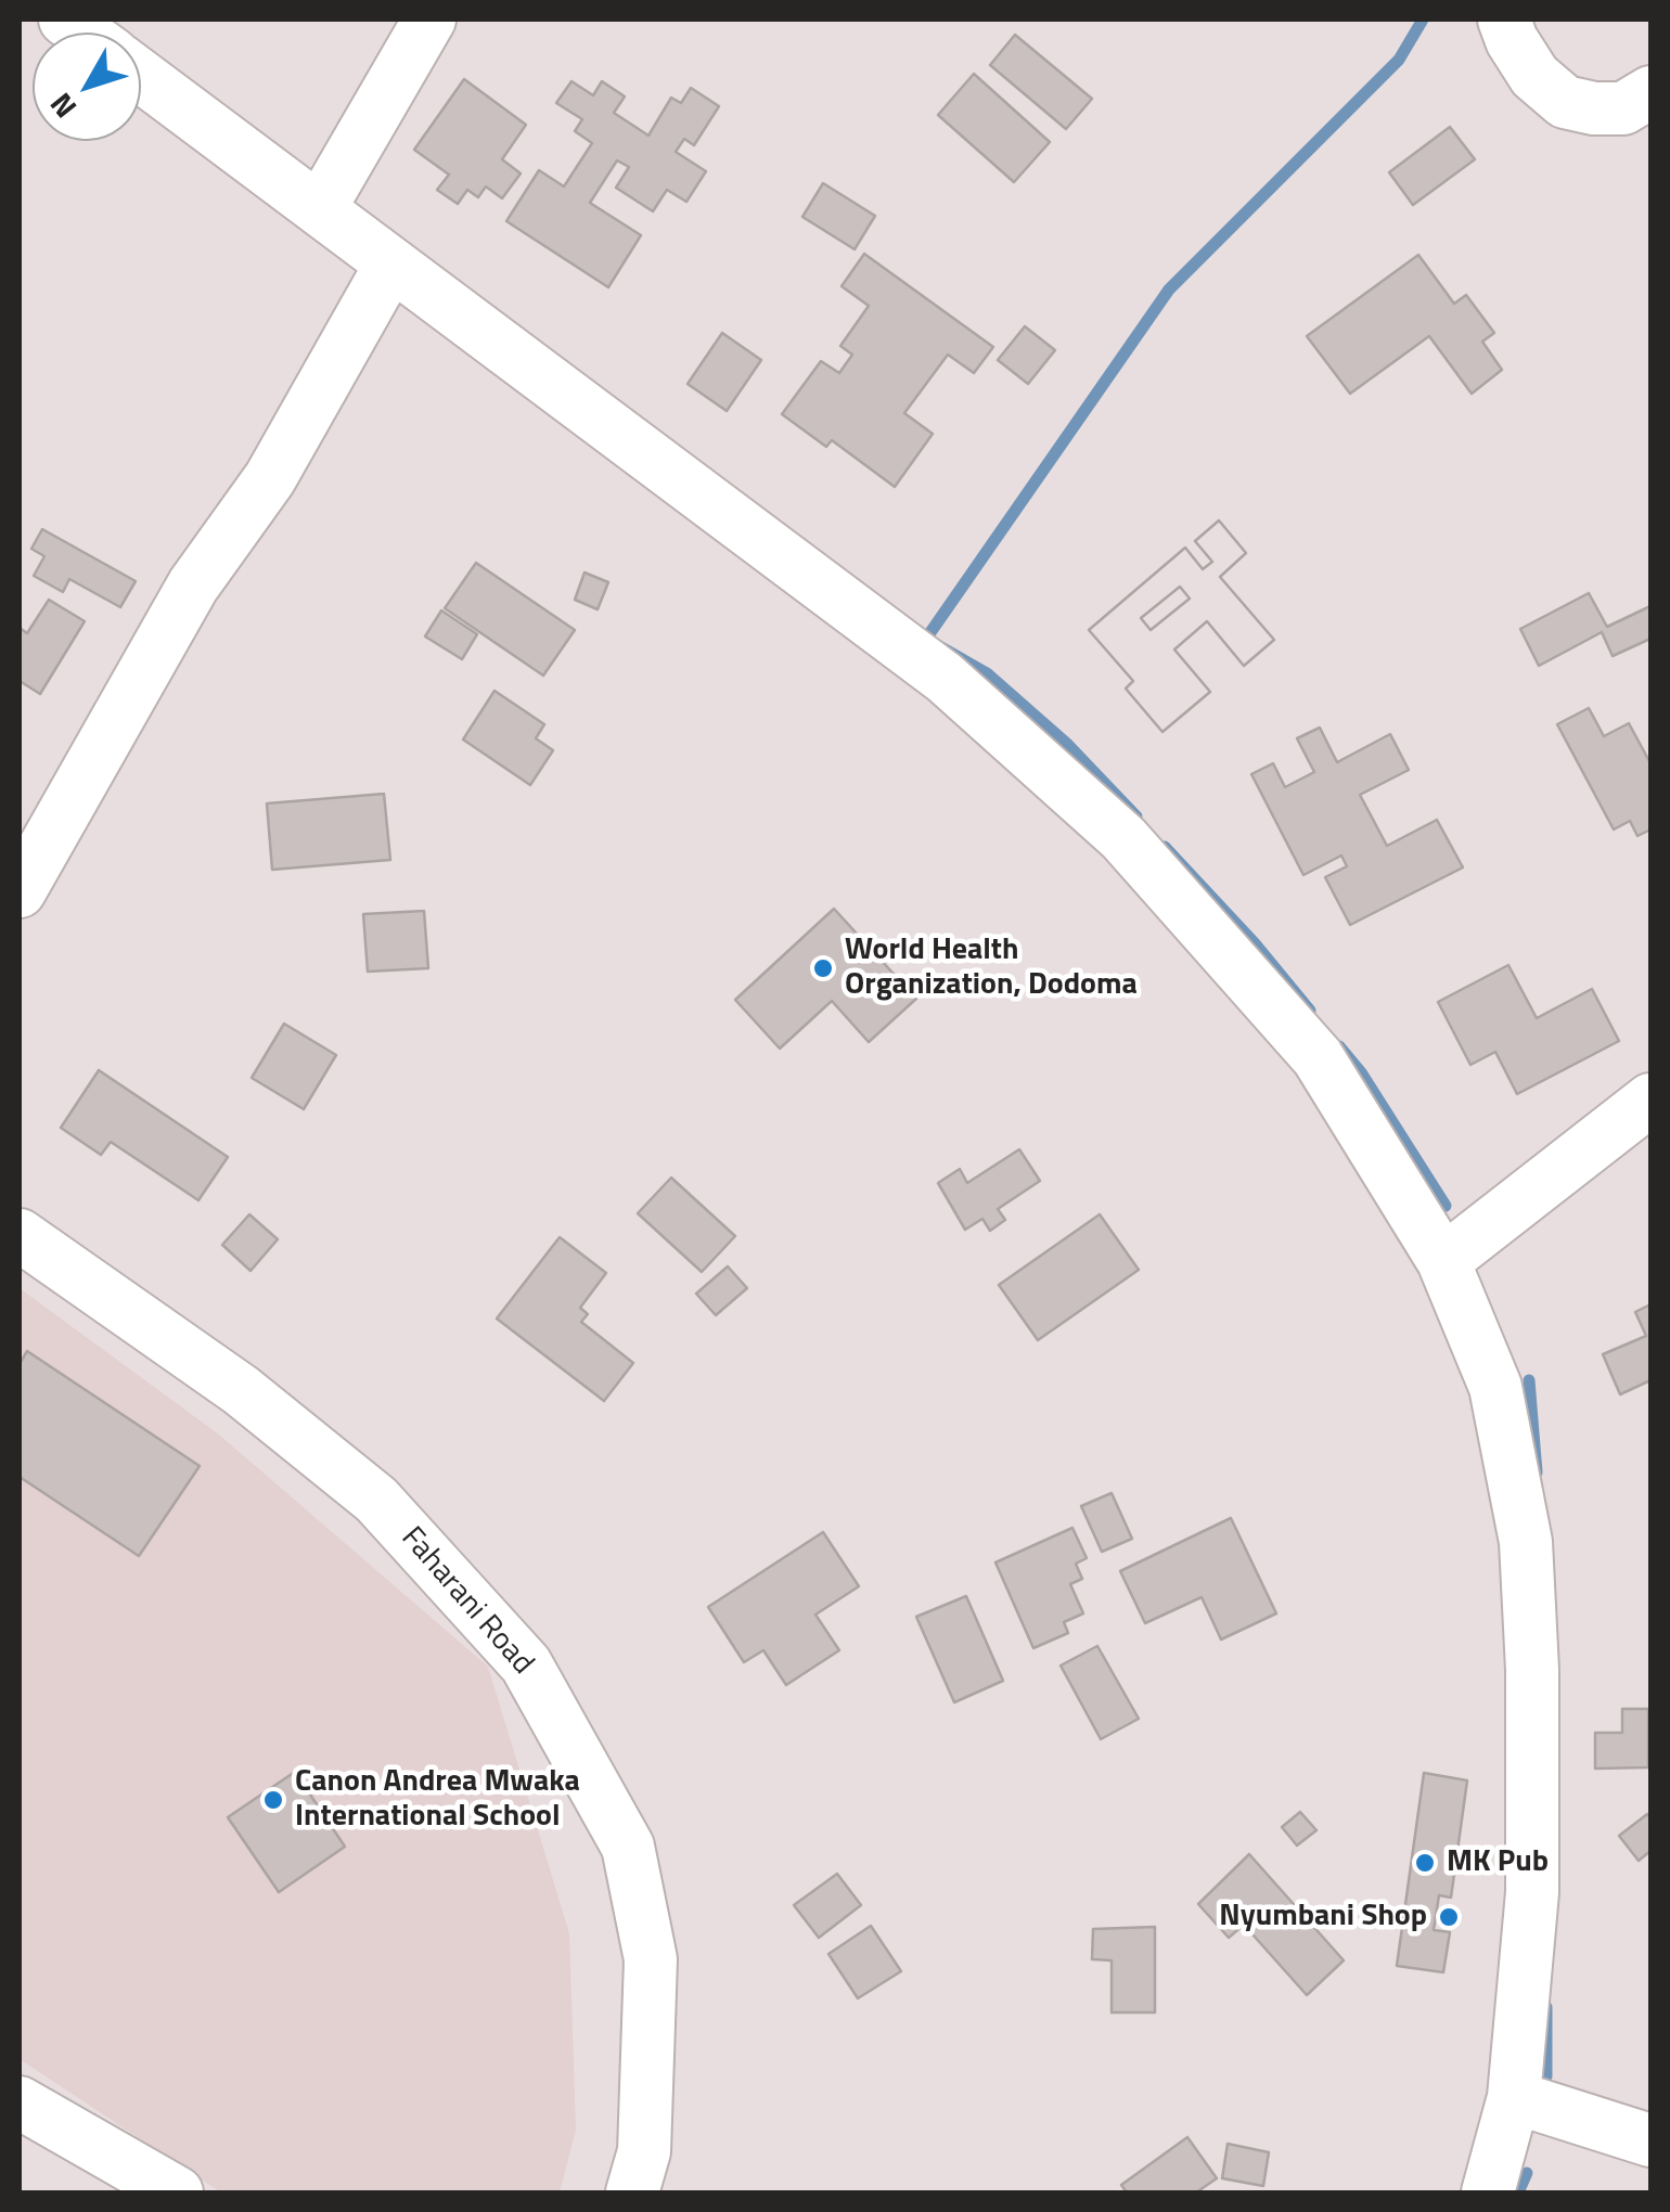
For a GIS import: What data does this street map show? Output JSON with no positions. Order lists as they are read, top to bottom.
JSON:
{
  "streets": {
    "street": ["Faharani Road"]
  },
  "places": [
    "World Health Organization, Dodoma",
    "Canon Andrea Mwaka International School",
    "MK Pub",
    "Nyumbani Shop"
  ],
  "north": "bottom left"
}
